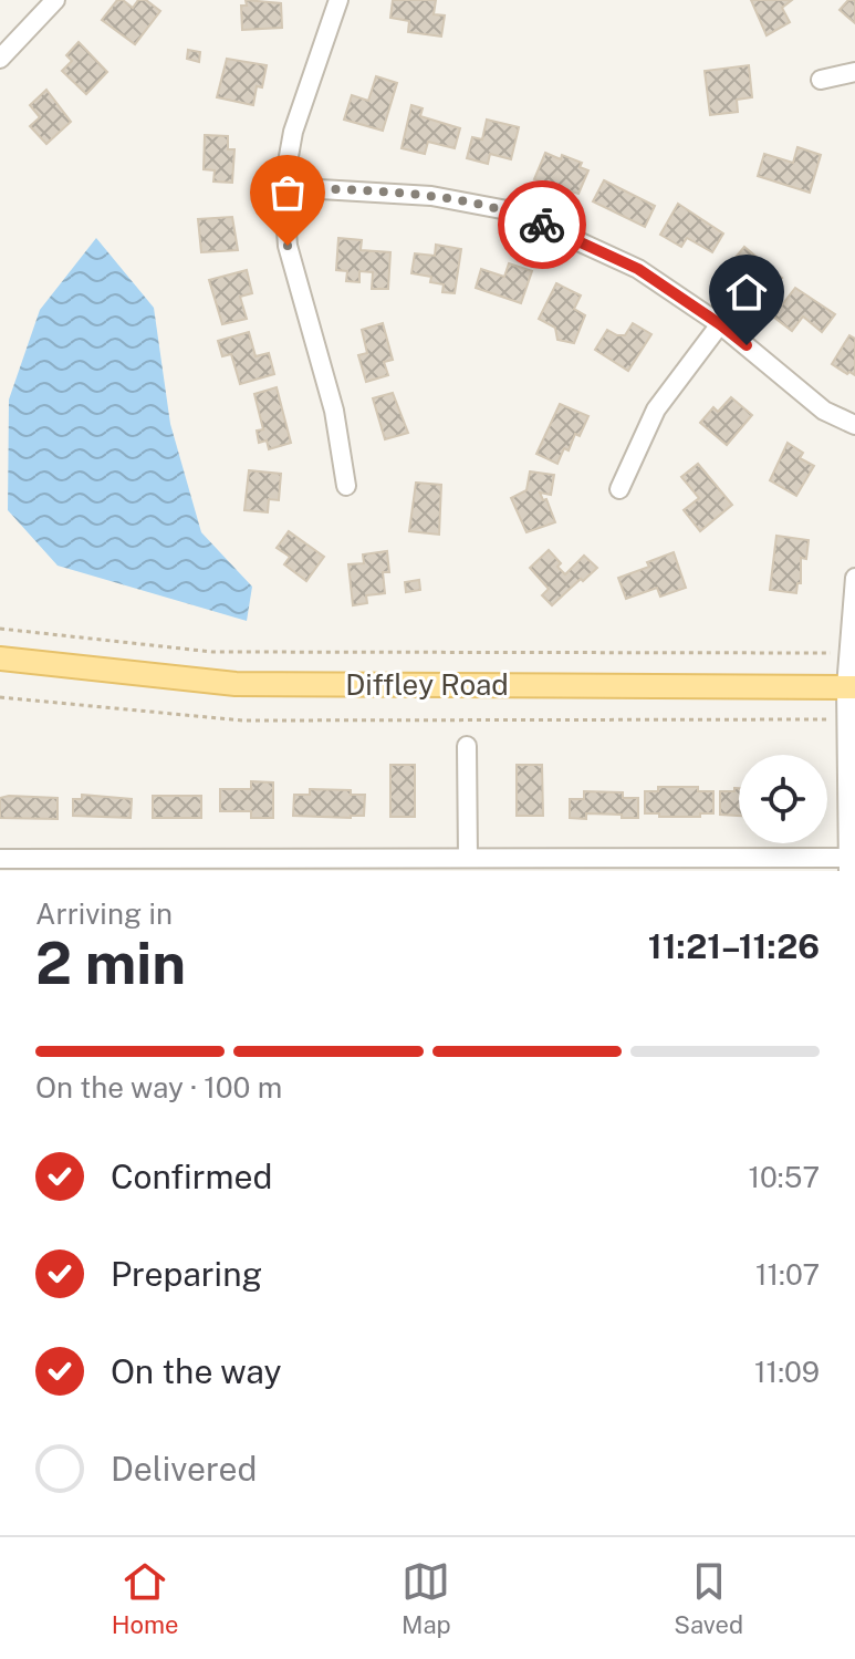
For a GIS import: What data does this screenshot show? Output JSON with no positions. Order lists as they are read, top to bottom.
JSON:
{
  "streets": {
    "main road": ["Diffley Road"]
  },
  "page": {
    "heading": ["2 min", "Arriving in", "11:21–11:26"],
    "bar": "On the way · 100 m",
    "list": [
      ["Confirmed", "10:57"],
      ["Preparing", "11:07"],
      ["On the way", "11:09"],
      "Delivered"
    ],
    "tabs": ["Home", "Map", "Saved"]
  }
}
